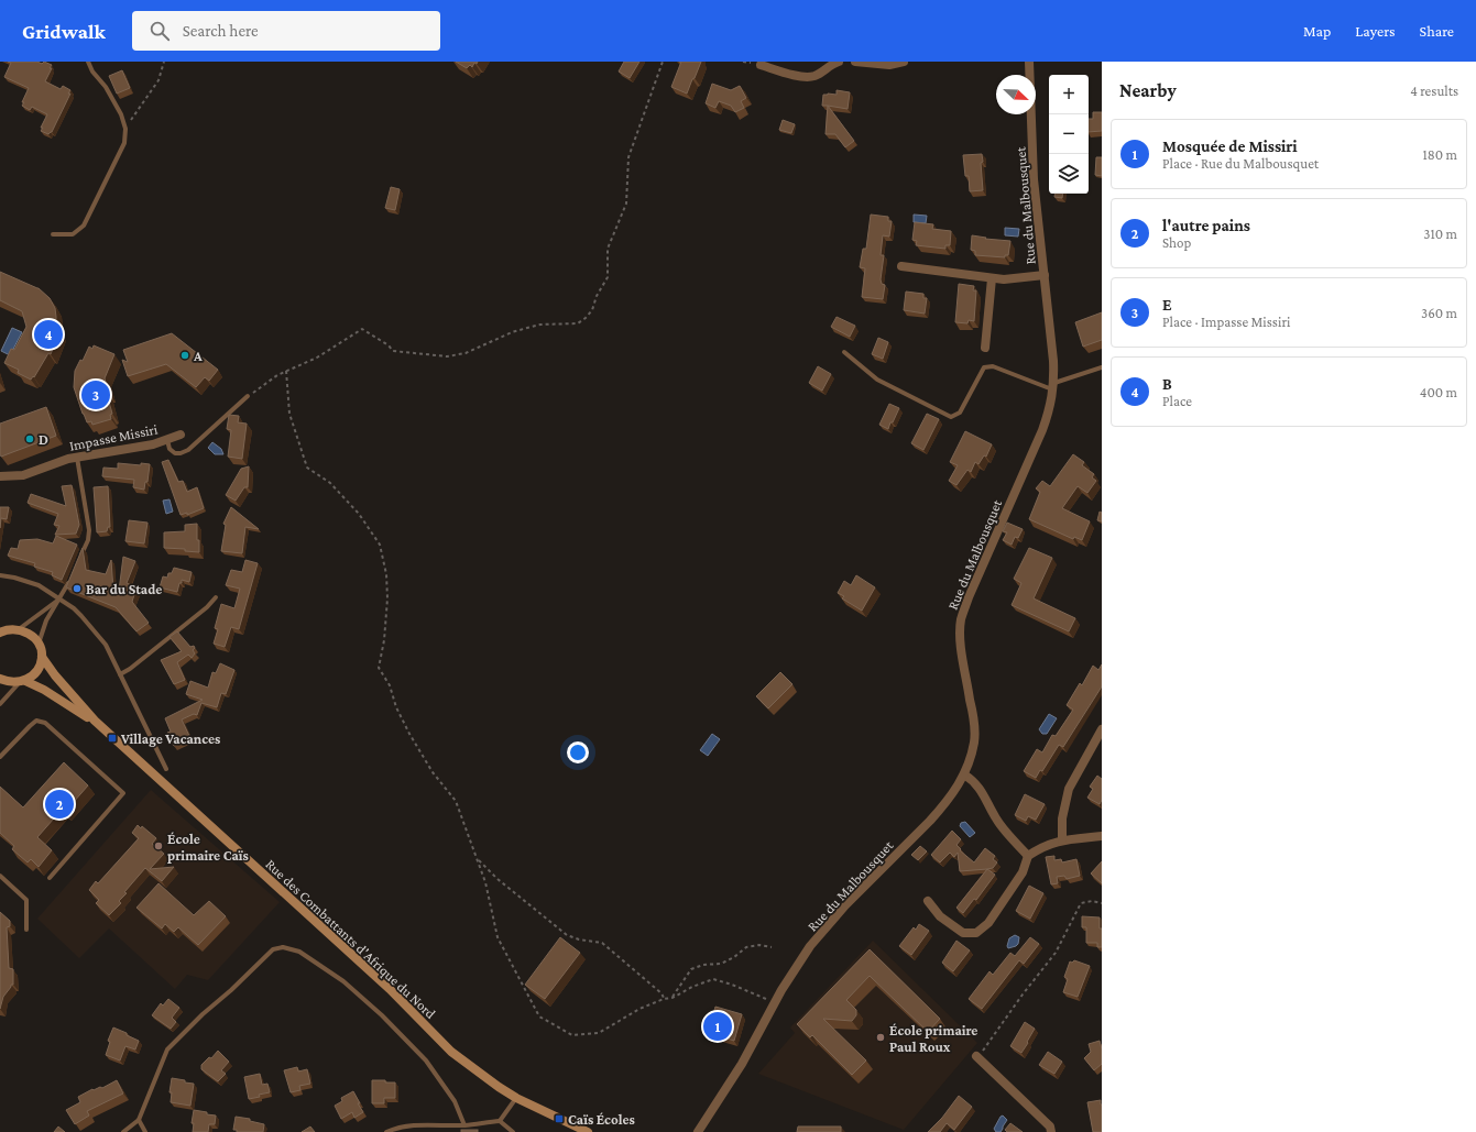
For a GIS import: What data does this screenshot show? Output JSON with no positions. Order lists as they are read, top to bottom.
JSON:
{
  "streets": {
    "main road": ["Rue des Combattants d'Afrique du Nord"],
    "street": ["Rue du Malbousquet", "Impasse Missiri"]
  },
  "places": {
    "other": [
      "A",
      "D",
      "Bar du Stade",
      "École primaire Caïs",
      "École primaire Paul Roux"
    ],
    "transit": ["Village Vacances", "Caïs Écoles"]
  },
  "north": "bottom right",
  "page": {
    "header": "Gridwalk",
    "search": "Search here",
    "nav": ["Map", "Layers", "Share"],
    "heading": ["Nearby", "4 results"],
    "map_buttons": ["+", "−"],
    "list": [
      {
        "mark": "1",
        "name": "Mosquée de Missiri",
        "note": "Place · Rue du Malbousquet",
        "value": "180 m"
      },
      {
        "mark": "2",
        "name": "l'autre pains",
        "note": "Shop",
        "value": "310 m"
      },
      {
        "mark": "3",
        "name": "E",
        "note": "Place · Impasse Missiri",
        "value": "360 m"
      },
      {
        "mark": "4",
        "name": "B",
        "note": "Place",
        "value": "400 m"
      }
    ],
    "pins": [
      "4",
      "3",
      "2",
      "1"
    ]
  }
}
